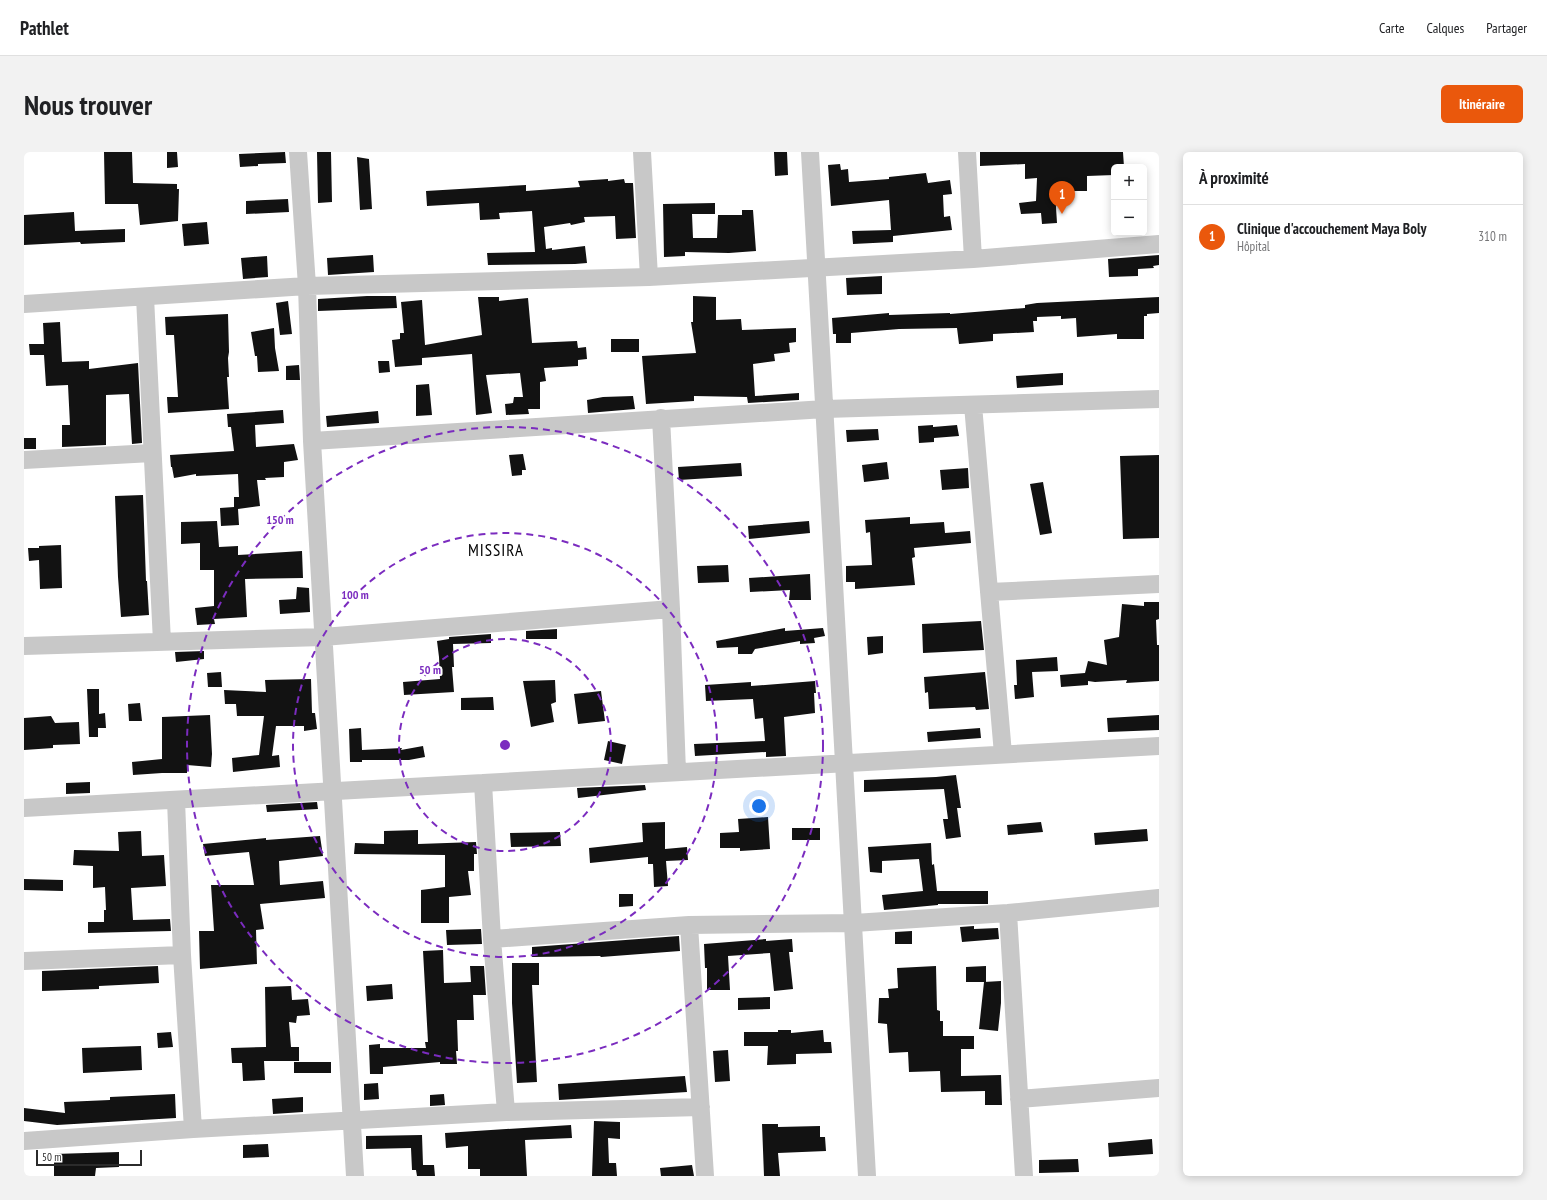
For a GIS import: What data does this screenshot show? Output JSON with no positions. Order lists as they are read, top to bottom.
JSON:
{
  "districts": ["MISSIRA"],
  "scale_bar": "50 m",
  "page": {
    "header": "Pathlet",
    "nav": ["Carte", "Calques", "Partager"],
    "buttons": "Itinéraire",
    "title": "Nous trouver",
    "heading": "À proximité",
    "map_buttons": ["+", "−"],
    "pins": "1",
    "list": [
      {
        "mark": "1",
        "name": "Clinique d'accouchement Maya Boly",
        "note": "Hôpital",
        "value": "310 m"
      }
    ],
    "scale": "50 m"
  },
  "rings": ["150 m", "100 m", "50 m"]
}
